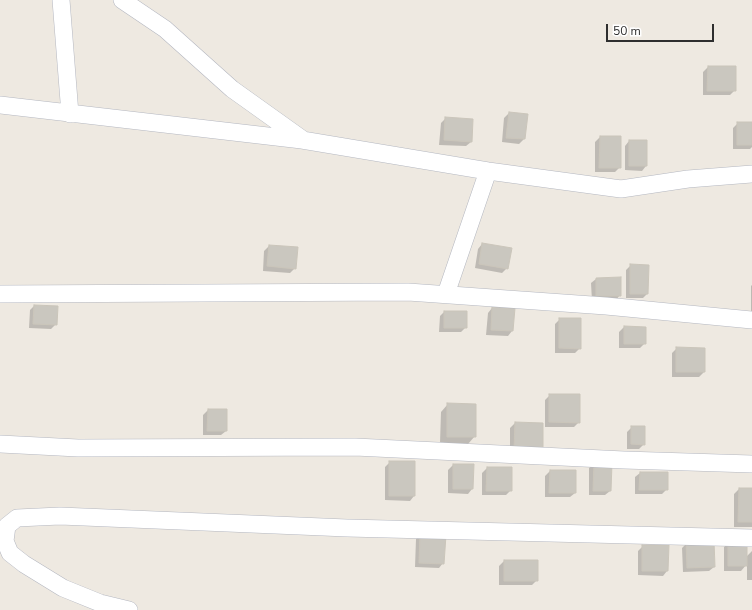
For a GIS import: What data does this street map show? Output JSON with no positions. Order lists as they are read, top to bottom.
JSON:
{
  "scale_bar": "50 m"
}
